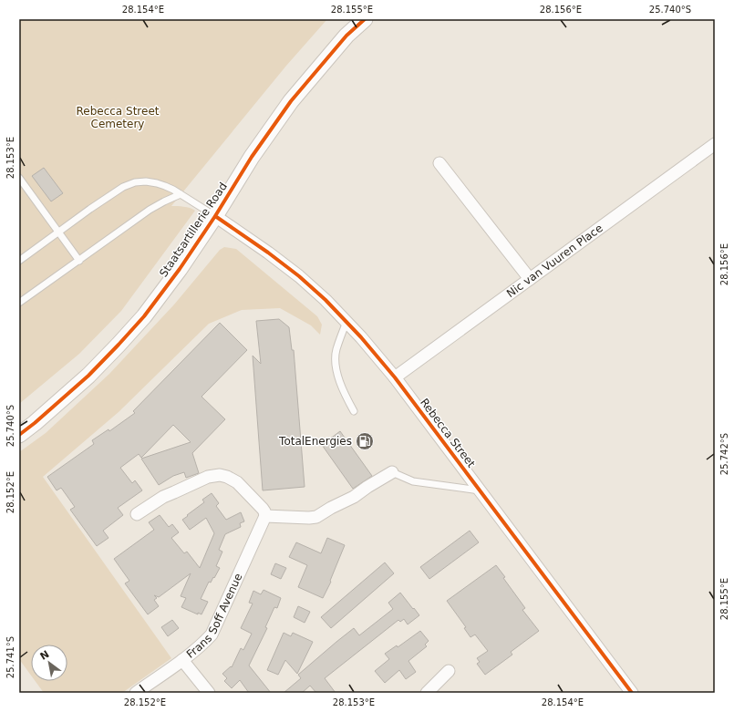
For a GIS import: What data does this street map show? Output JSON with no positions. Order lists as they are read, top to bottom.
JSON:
{
  "streets": {
    "street": [
      "Staatsartillerie Road",
      "Nic van Vuuren Place",
      "Rebecca Street",
      "Frans Soff Avenue"
    ]
  },
  "crossings": [
    ["Staatsartillerie Road", "Rebecca Street"],
    ["Nic van Vuuren Place", "Rebecca Street"]
  ],
  "parks": ["Rebecca Street Cemetery"],
  "places": {
    "fuel station": ["TotalEnergies"]
  },
  "north": "top left",
  "coordinates": [
    "28.154°E",
    "28.155°E",
    "28.156°E",
    "25.740°S",
    "28.153°E",
    "25.742°S",
    "28.152°E",
    "25.741°S"
  ]
}
